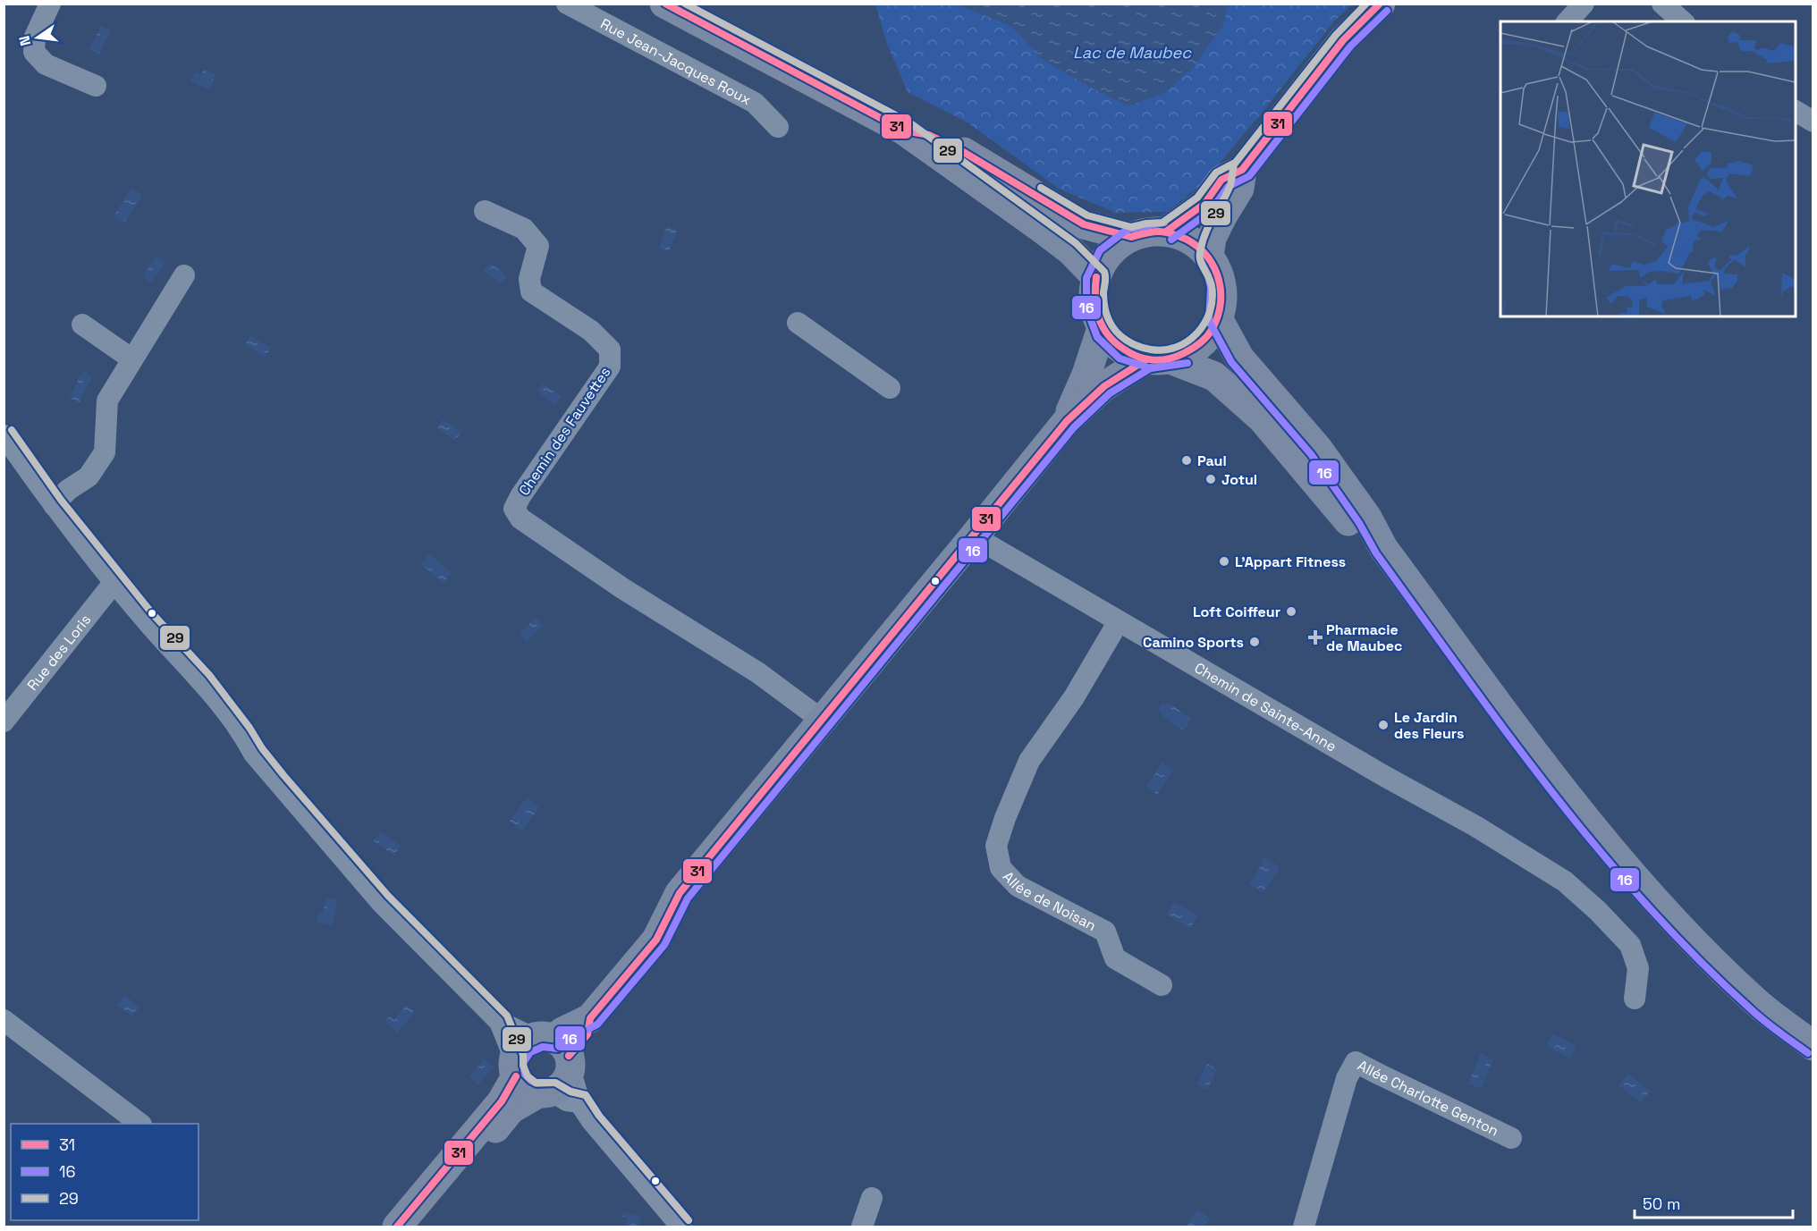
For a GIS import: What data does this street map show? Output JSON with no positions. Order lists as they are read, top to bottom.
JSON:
{
  "streets": {
    "street": [
      "Rue Jean-Jacques Roux",
      "Chemin des Fauvettes",
      "Rue des Loris",
      "Chemin de Sainte-Anne",
      "Allée de Noisan",
      "Allée Charlotte Genton"
    ]
  },
  "crossings": [
    ["Chemin de Sainte-Anne", "Allée de Noisan"]
  ],
  "water": ["Lac de Maubec"],
  "places": {
    "other": [
      "Paul",
      "Jotul",
      "L'Appart Fitness",
      "Loft Coiffeur",
      "Camino Sports",
      "Le Jardin des Fleurs"
    ],
    "health": ["Pharmacie de Maubec"]
  },
  "lines": ["transit line 31", "transit line 29", "transit line 16"],
  "legend": ["31", "16", "29"],
  "scale_bar": "50 m",
  "north": "left"
}
